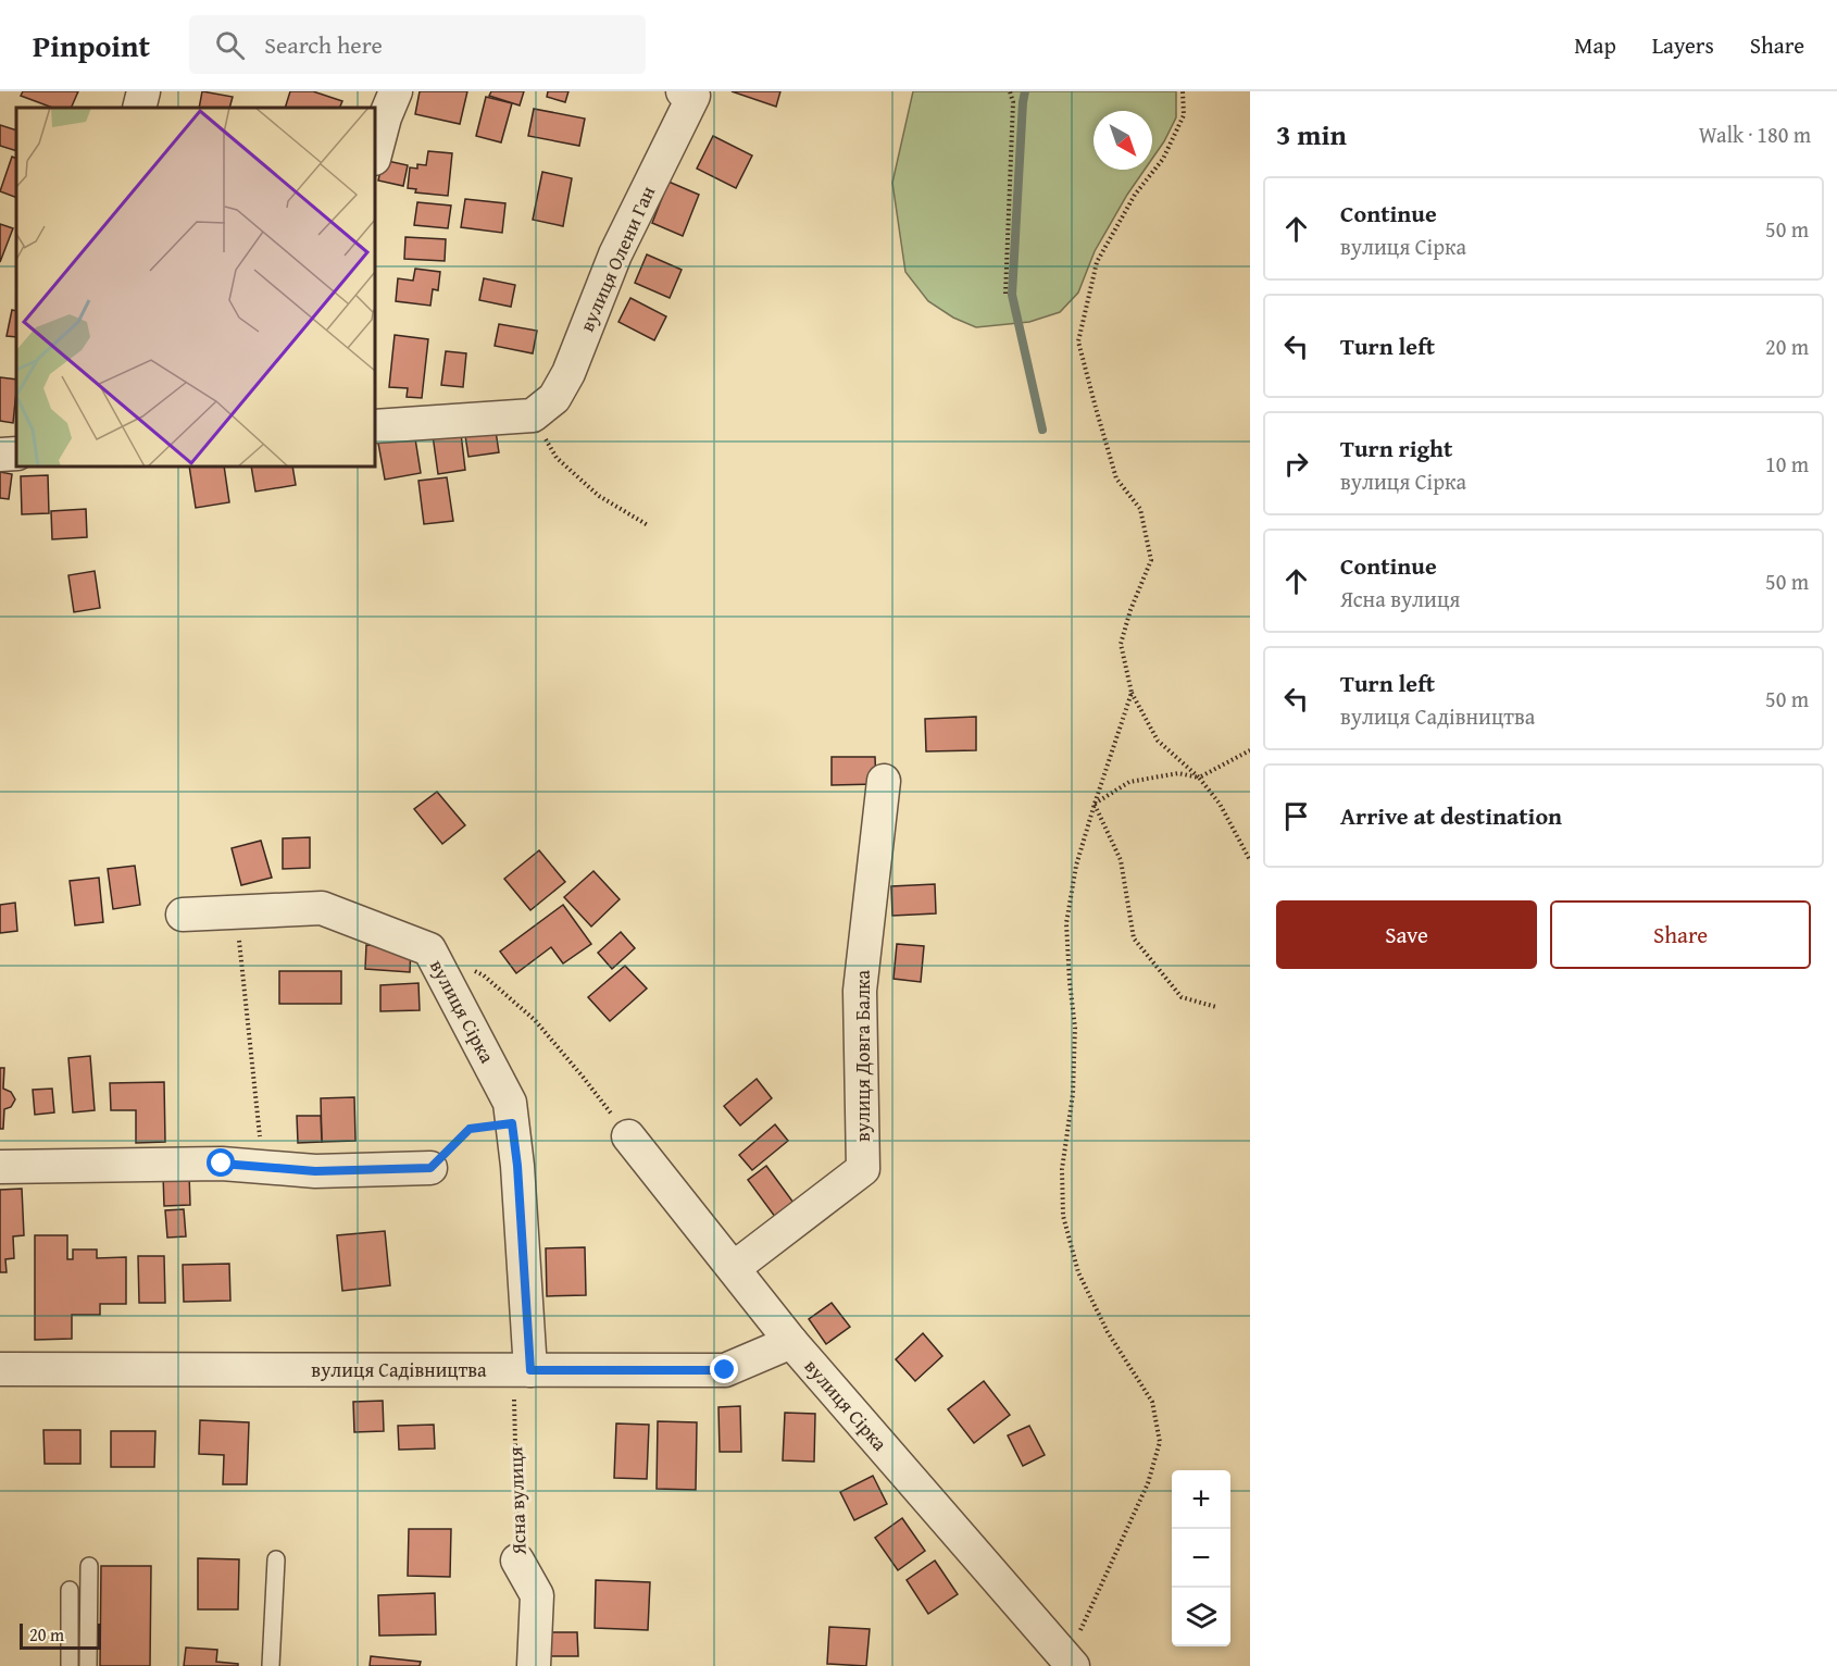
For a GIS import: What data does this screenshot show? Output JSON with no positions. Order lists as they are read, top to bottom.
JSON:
{
  "streets": {
    "street": [
      "вулиця Олени Ган",
      "вулиця Сірка",
      "вулиця Довга Балка",
      "вулиця Садівництва",
      "Ясна вулиця"
    ]
  },
  "crossings": [
    ["вулиця Сірка", "вулиця Довга Балка"],
    ["вулиця Сірка", "вулиця Садівництва"],
    ["вулиця Сірка", "Ясна вулиця"],
    ["вулиця Садівництва", "Ясна вулиця"]
  ],
  "scale_bar": "20 m",
  "north": "bottom right",
  "page": {
    "header": "Pinpoint",
    "search": "Search here",
    "nav": ["Map", "Layers", "Share"],
    "heading": ["3 min", "Walk · 180 m"],
    "list": [
      ["Continue", "вулиця Сірка", "50 m"],
      ["Turn left", "20 m"],
      ["Turn right", "вулиця Сірка", "10 m"],
      ["Continue", "Ясна вулиця", "50 m"],
      ["Turn left", "вулиця Садівництва", "50 m"],
      "Arrive at destination"
    ],
    "buttons": ["Save", "Share"],
    "map_buttons": ["+", "−"],
    "scale": "20 m"
  }
}
